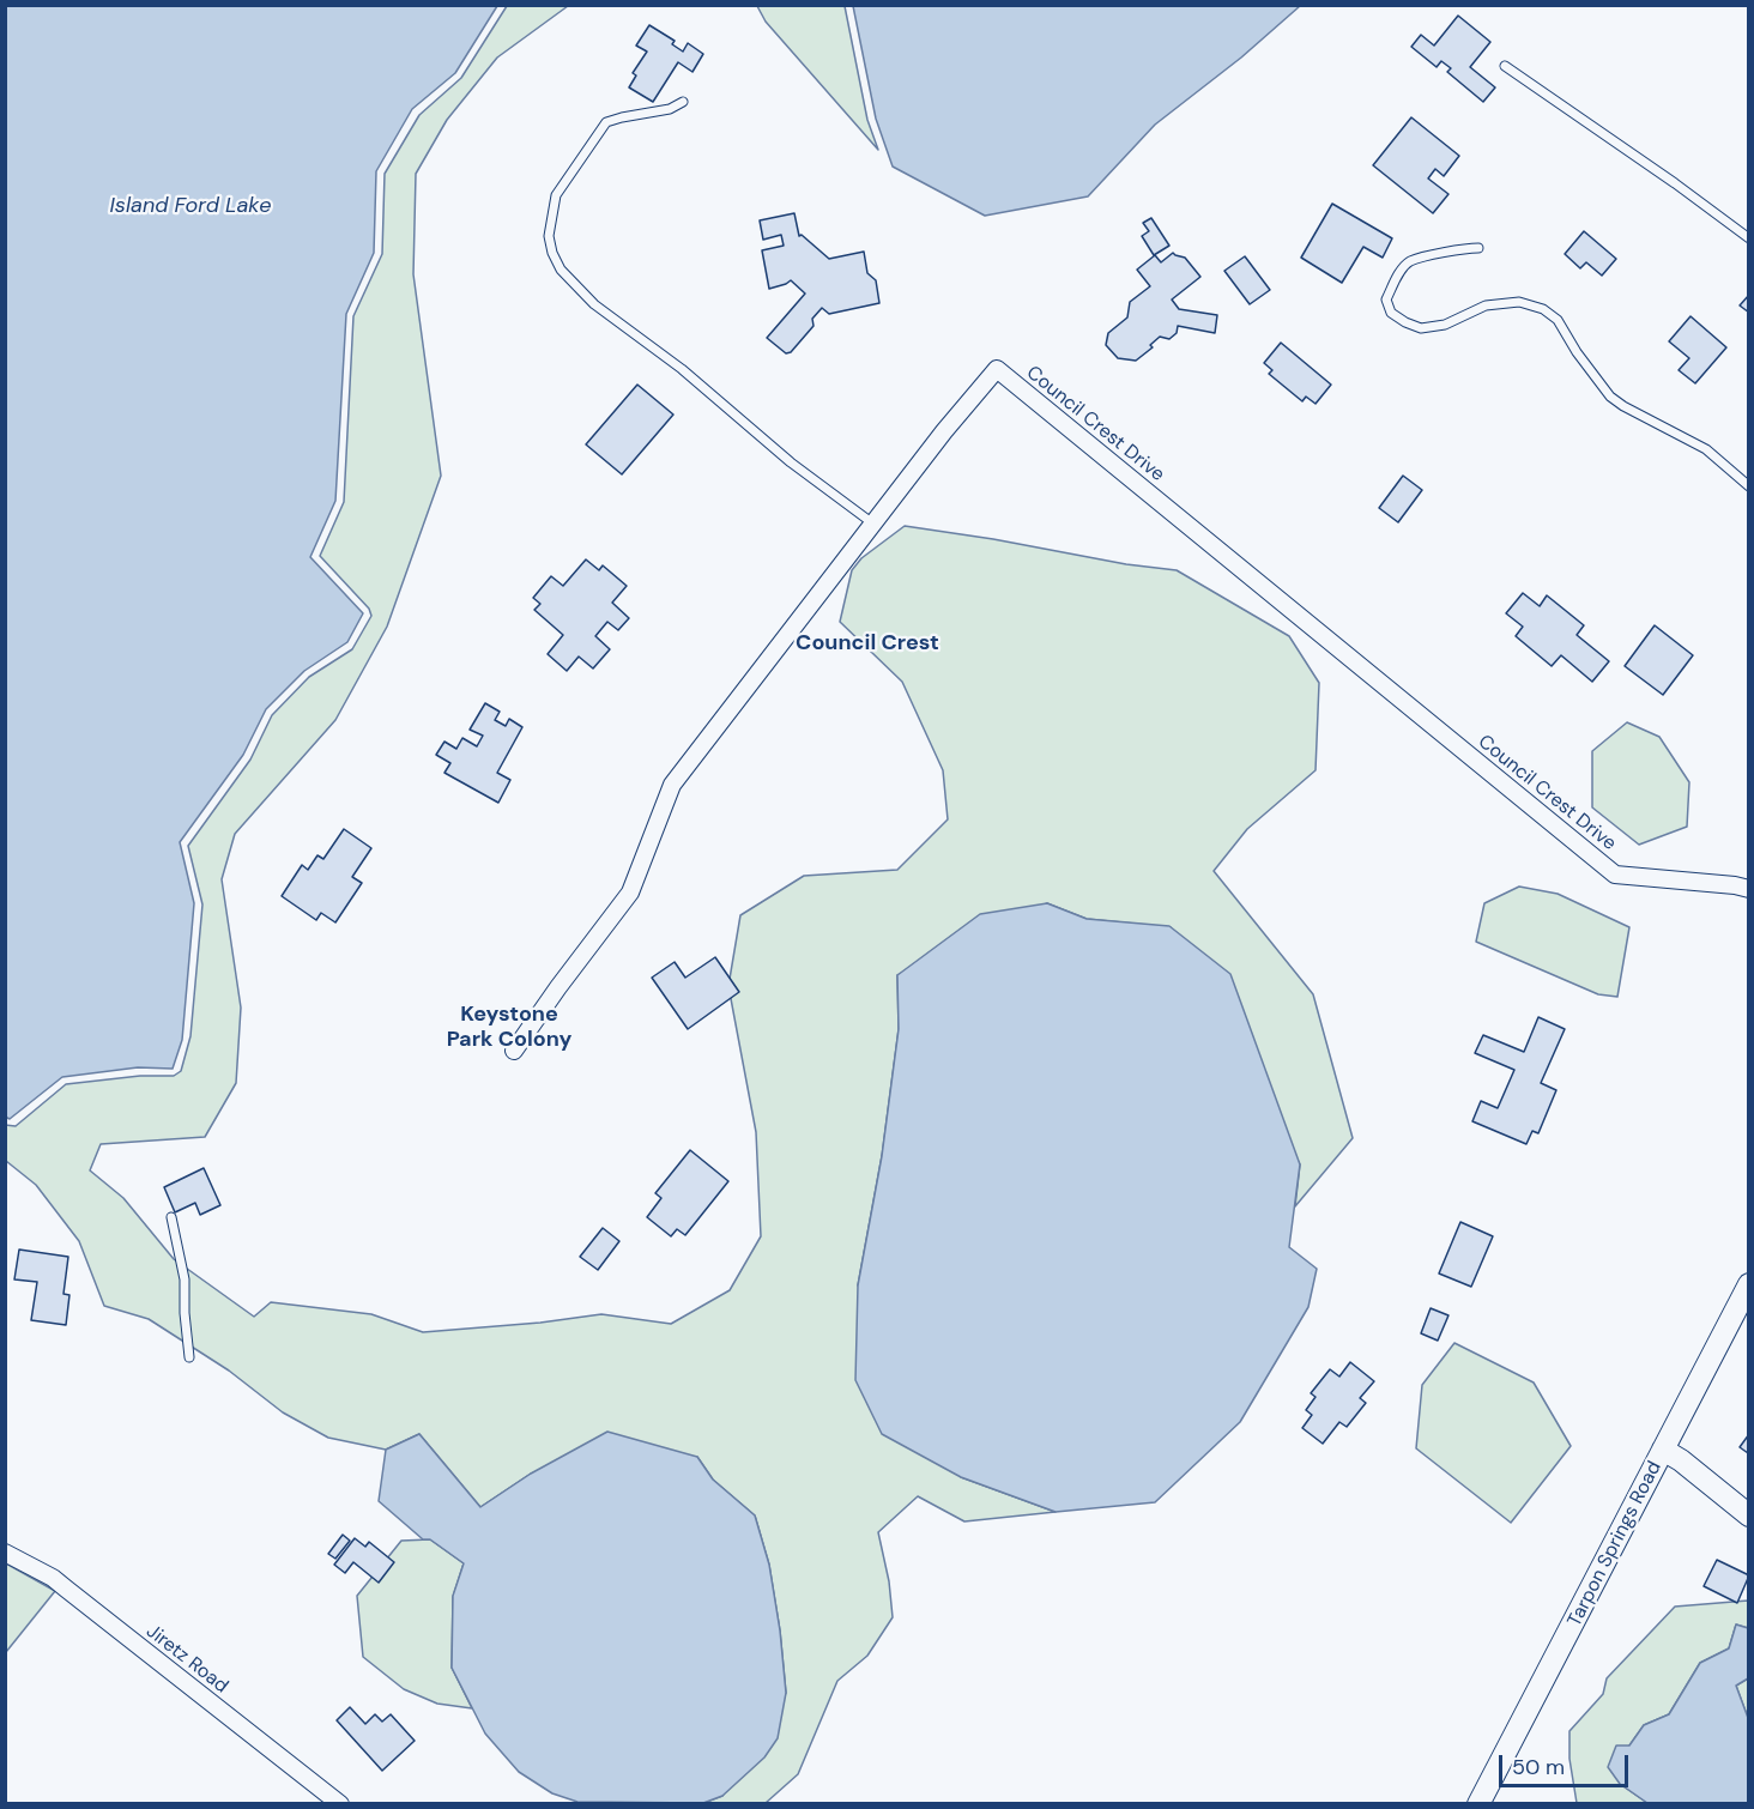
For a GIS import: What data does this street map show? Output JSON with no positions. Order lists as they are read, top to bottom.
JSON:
{
  "streets": {
    "main road": ["Tarpon Springs Road"],
    "street": ["Council Crest Drive", "Jiretz Road"]
  },
  "districts": ["Council Crest", "Keystone Park Colony"],
  "water": ["Island Ford Lake"],
  "scale_bar": "50 m"
}
